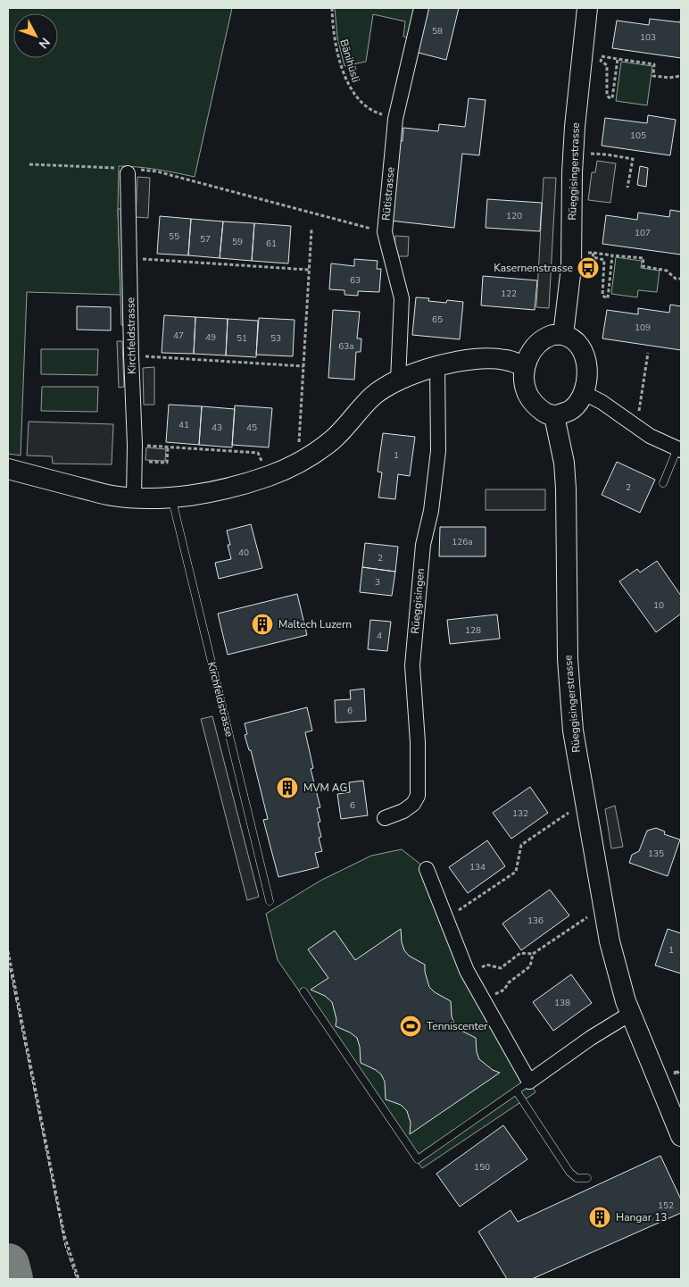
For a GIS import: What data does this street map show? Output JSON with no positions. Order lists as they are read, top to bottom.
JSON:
{
  "streets": {
    "street": [
      "Rüeggisingerstrasse",
      "Rütistrasse",
      "Kirchfeldstrasse",
      "Rüeggisingen"
    ],
    "path": ["Bänihüsli"]
  },
  "crossings": [
    ["Bänihüsli", "Rütistrasse"]
  ],
  "places": {
    "bus stop": ["Kasernenstrasse"],
    "building": ["Maltech Luzern", "MVM AG", "Hangar 13"],
    "sports": ["Tenniscenter"]
  },
  "house_numbers": [
    "58",
    "103",
    "105",
    "120",
    "107",
    "55",
    "57",
    "59",
    "61",
    "63",
    "122",
    "65",
    "109",
    "47",
    "49",
    "51",
    "53",
    "63a",
    "41",
    "43",
    "45",
    "1",
    "2",
    "126a",
    "40",
    "2",
    "3",
    "10",
    "128",
    "4",
    "6",
    "6",
    "132",
    "135",
    "134",
    "136",
    "1",
    "138",
    "150",
    "152"
  ],
  "north": "bottom right"
}
